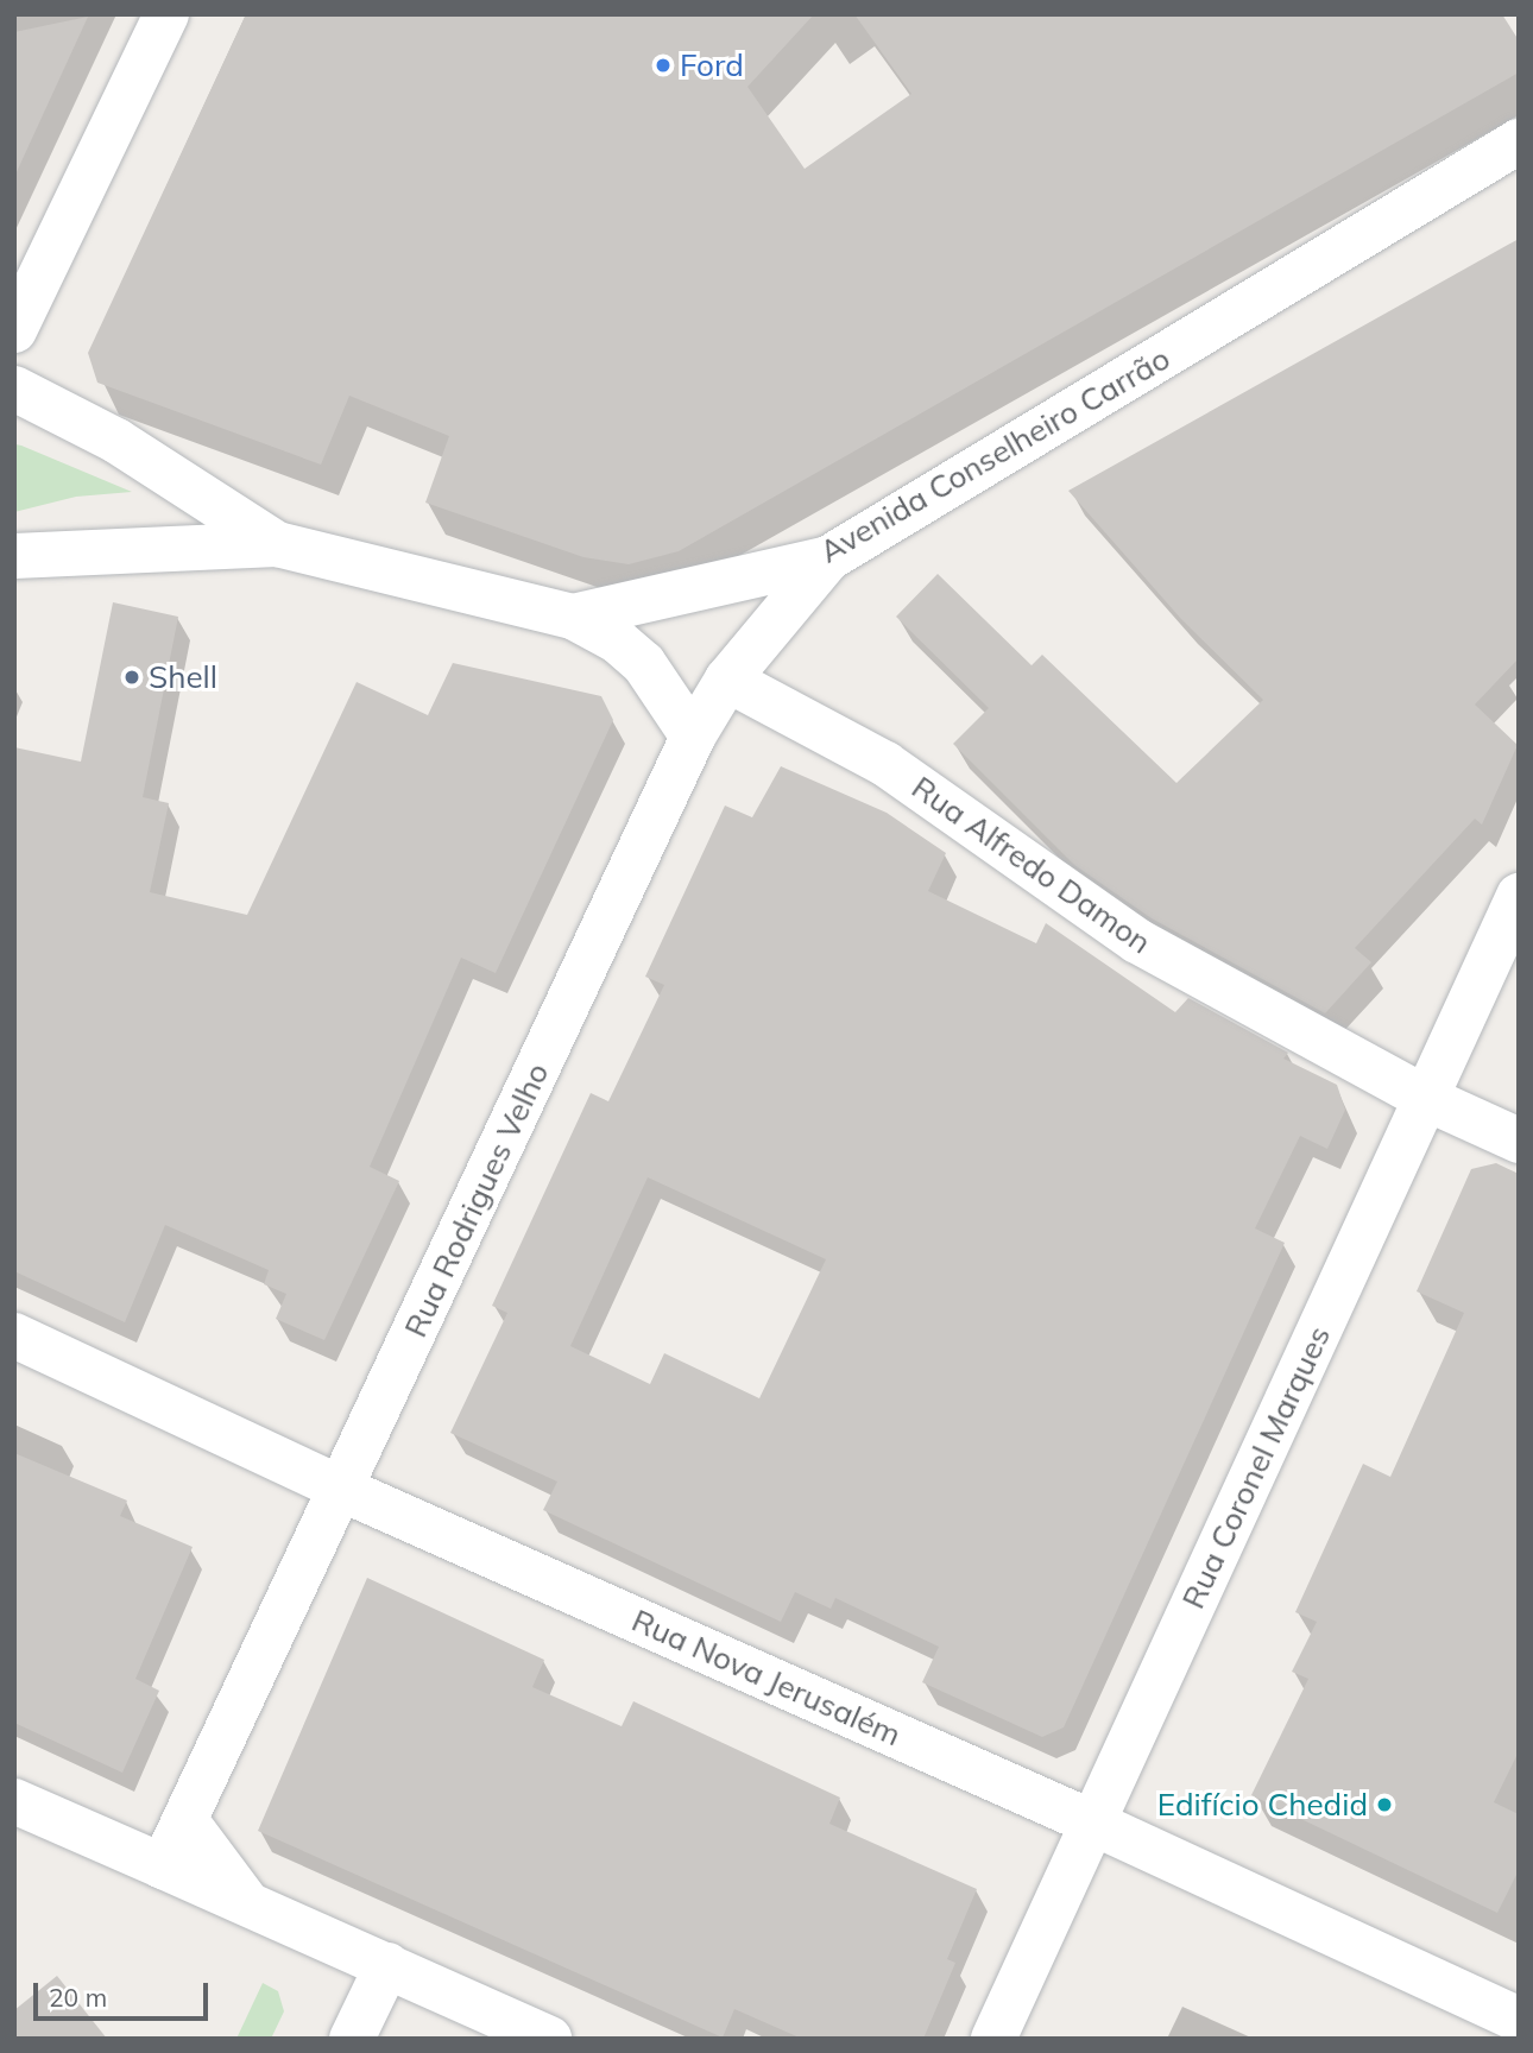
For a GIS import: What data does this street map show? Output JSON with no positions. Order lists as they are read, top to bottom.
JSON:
{
  "streets": {
    "street": [
      "Avenida Conselheiro Carrão",
      "Rua Alfredo Damon",
      "Rua Rodrigues Velho",
      "Rua Coronel Marques",
      "Rua Nova Jerusalém"
    ]
  },
  "crossings": [
    ["Avenida Conselheiro Carrão", "Rua Rodrigues Velho"],
    ["Rua Alfredo Damon", "Rua Rodrigues Velho"],
    ["Rua Alfredo Damon", "Rua Coronel Marques"],
    ["Rua Rodrigues Velho", "Rua Nova Jerusalém"],
    ["Rua Coronel Marques", "Rua Nova Jerusalém"]
  ],
  "places": ["Ford", "Shell", "Edifício Chedid"],
  "scale_bar": "20 m"
}
